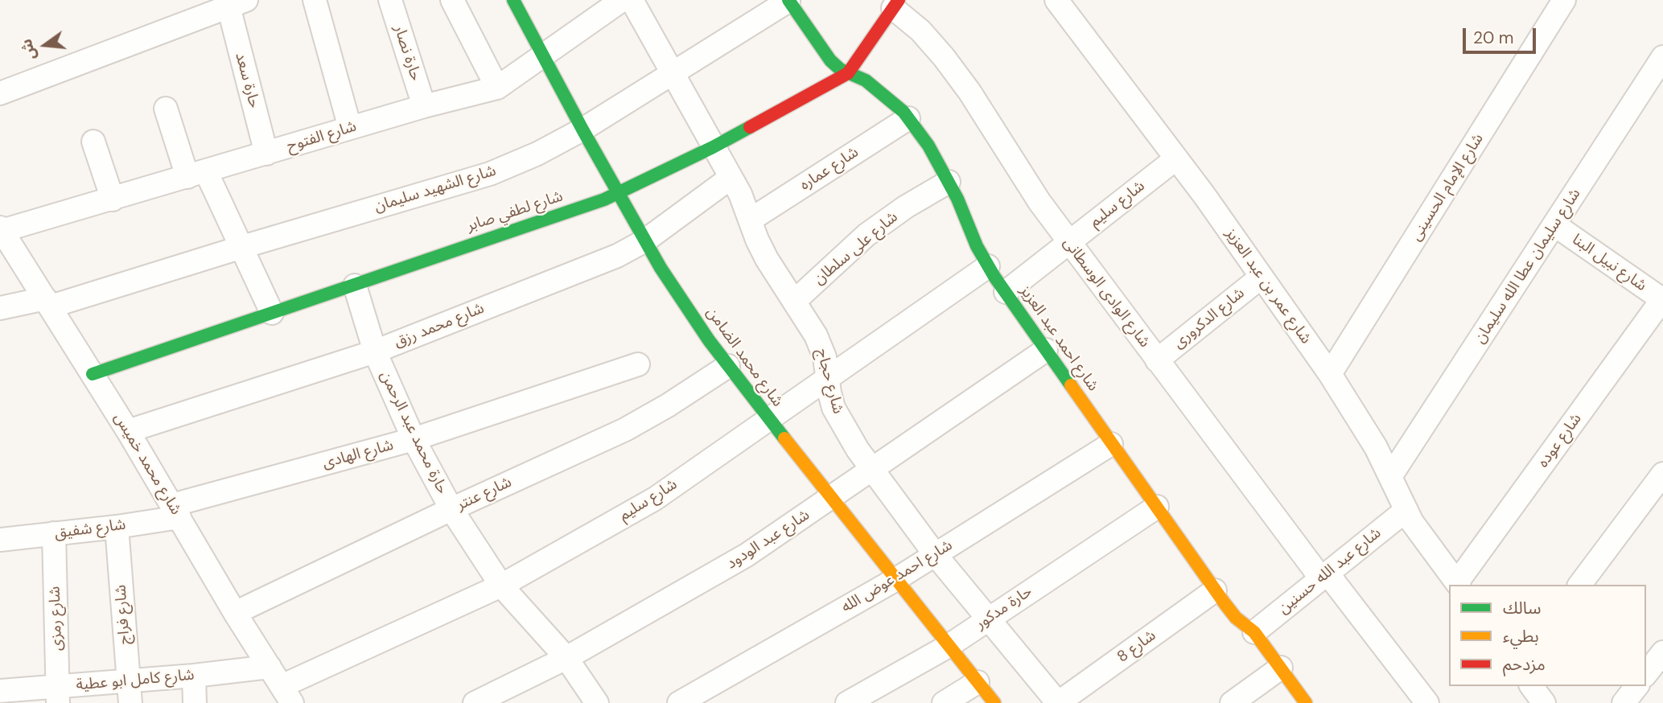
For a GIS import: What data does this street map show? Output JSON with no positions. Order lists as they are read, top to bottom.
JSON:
{
  "streets": {
    "street": [
      "حارة نصار",
      "حارة سعد",
      "شارع الفتوح",
      "شارع عماره",
      "شارع الإمام الحسينى",
      "شارع الشهيد سليمان",
      "شارع سليم",
      "شارع لطفي صابر",
      "شارع على سلطان",
      "شارع نبيل البنا",
      "شارع سليمان عطا الله سليمان",
      "شارع عمر بن عبد العزيز",
      "شارع الوادى الوسطانى",
      "شارع الدكرورى",
      "شارع محمد رزق",
      "شارع احمد عبد العزيز",
      "شارع محمد الضامن",
      "شارع حجاج",
      "حارة محمد عبد الرحمن",
      "شارع عوده",
      "شارع الهادى",
      "شارع محمد خميس",
      "شارع عنتر",
      "شارع شفيق",
      "شارع عبد الودود",
      "شارع عبد الله حسنين",
      "شارع احمد عوض الله",
      "حارة مدكور",
      "شارع فراج",
      "شارع رمزى",
      "شارع 8",
      "شارع كامل ابو عطية"
    ]
  },
  "crossings": [
    ["حارة نصار", "شارع الفتوح"],
    ["حارة سعد", "شارع الفتوح"],
    ["شارع الفتوح", "شارع محمد الضامن"],
    ["شارع الفتوح", "شارع محمد خميس"],
    ["شارع عماره", "شارع احمد عبد العزيز"],
    ["شارع عماره", "شارع حجاج"],
    ["شارع الإمام الحسينى", "شارع عمر بن عبد العزيز"],
    ["شارع الشهيد سليمان", "شارع احمد عبد العزيز"],
    ["شارع الشهيد سليمان", "شارع محمد الضامن"],
    ["شارع الشهيد سليمان", "شارع حجاج"],
    ["شارع الشهيد سليمان", "شارع محمد خميس"],
    ["شارع سليم", "شارع عمر بن عبد العزيز"],
    ["شارع سليم", "شارع الوادى الوسطانى"],
    ["شارع سليم", "شارع احمد عبد العزيز"],
    ["شارع سليم", "شارع محمد الضامن"],
    ["شارع سليم", "شارع حجاج"],
    ["شارع سليم", "حارة محمد عبد الرحمن"],
    ["شارع سليم", "شارع محمد خميس"],
    ["شارع لطفي صابر", "شارع الوادى الوسطانى"],
    ["شارع لطفي صابر", "شارع احمد عبد العزيز"],
    ["شارع لطفي صابر", "شارع محمد الضامن"],
    ["شارع لطفي صابر", "شارع حجاج"],
    ["شارع لطفي صابر", "حارة محمد عبد الرحمن"],
    ["شارع لطفي صابر", "شارع محمد خميس"],
    ["شارع على سلطان", "شارع احمد عبد العزيز"],
    ["شارع على سلطان", "شارع حجاج"],
    ["شارع نبيل البنا", "شارع سليمان عطا الله سليمان"],
    ["شارع نبيل البنا", "شارع عوده"],
    ["شارع سليمان عطا الله سليمان", "شارع عمر بن عبد العزيز"],
    ["شارع عمر بن عبد العزيز", "شارع الدكرورى"],
    ["شارع عمر بن عبد العزيز", "شارع عوده"],
    ["شارع عمر بن عبد العزيز", "شارع عبد الله حسنين"],
    ["شارع الوادى الوسطانى", "شارع الدكرورى"],
    ["شارع الوادى الوسطانى", "شارع عبد الله حسنين"],
    ["شارع محمد رزق", "شارع محمد الضامن"],
    ["شارع محمد رزق", "شارع حجاج"],
    ["شارع محمد رزق", "حارة محمد عبد الرحمن"],
    ["شارع محمد رزق", "شارع محمد خميس"],
    ["شارع احمد عبد العزيز", "شارع عبد الودود"],
    ["شارع احمد عبد العزيز", "شارع عبد الله حسنين"],
    ["شارع احمد عبد العزيز", "شارع احمد عوض الله"],
    ["شارع احمد عبد العزيز", "حارة مدكور"],
    ["شارع احمد عبد العزيز", "شارع 8"],
    ["شارع محمد الضامن", "شارع عنتر"],
    ["شارع محمد الضامن", "شارع عبد الودود"],
    ["شارع محمد الضامن", "شارع احمد عوض الله"],
    ["شارع محمد الضامن", "حارة مدكور"],
    ["شارع حجاج", "شارع عبد الودود"],
    ["شارع حجاج", "شارع احمد عوض الله"],
    ["شارع حجاج", "حارة مدكور"],
    ["شارع حجاج", "شارع 8"],
    ["حارة محمد عبد الرحمن", "شارع الهادى"],
    ["حارة محمد عبد الرحمن", "شارع عنتر"],
    ["حارة محمد عبد الرحمن", "شارع عبد الودود"],
    ["شارع الهادى", "شارع محمد خميس"],
    ["شارع الهادى", "شارع شفيق"],
    ["شارع محمد خميس", "شارع عنتر"],
    ["شارع محمد خميس", "شارع شفيق"],
    ["شارع محمد خميس", "شارع كامل ابو عطية"],
    ["شارع شفيق", "شارع فراج"],
    ["شارع شفيق", "شارع رمزى"],
    ["شارع فراج", "شارع كامل ابو عطية"],
    ["شارع رمزى", "شارع كامل ابو عطية"]
  ],
  "legend": ["سالك", "بطيء", "مزدحم"],
  "scale_bar": "20 m",
  "north": "left"
}
